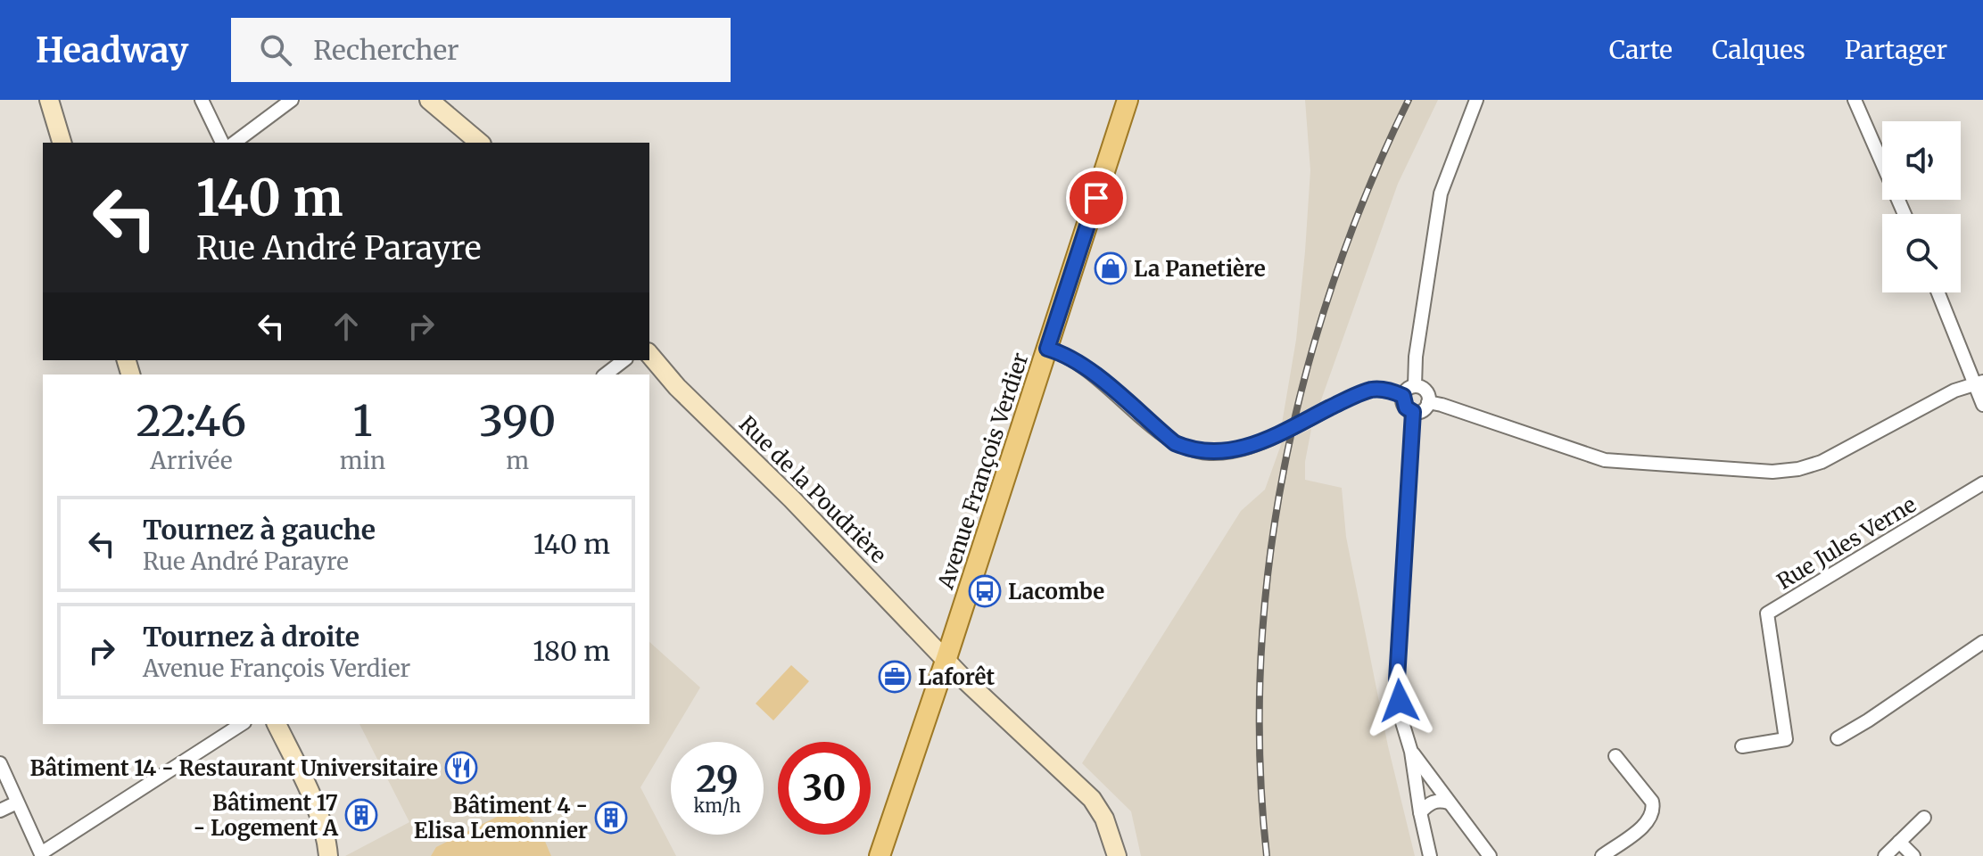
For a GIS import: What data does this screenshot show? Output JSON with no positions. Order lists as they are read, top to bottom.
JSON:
{
  "streets": {
    "main road": ["Avenue François Verdier"],
    "street": ["Rue de la Poudrière", "Rue Jules Verne"]
  },
  "crossings": [
    ["Avenue François Verdier", "Rue de la Poudrière"]
  ],
  "places": {
    "shop": ["La Panetière"],
    "bus stop": ["Lacombe"],
    "office": ["Laforêt"],
    "restaurant": ["Bâtiment 14 - Restaurant Universitaire"],
    "building": ["Bâtiment 17 - Logement A", "Bâtiment 4 - Elisa Lemonnier"]
  },
  "page": {
    "header": "Headway",
    "search": "Rechercher",
    "nav": ["Carte", "Calques", "Partager"],
    "turn": ["140 m", "Rue André Parayre"],
    "eta": [
      "22:46",
      "Arrivée",
      "1",
      "min",
      "390",
      "m"
    ],
    "list": [
      {
        "name": "Tournez à gauche",
        "note": "Rue André Parayre",
        "value": "140 m"
      },
      {
        "name": "Tournez à droite",
        "note": "Avenue François Verdier",
        "value": "180 m"
      }
    ],
    "speed": "29 km/h",
    "limit": "30"
  }
}
